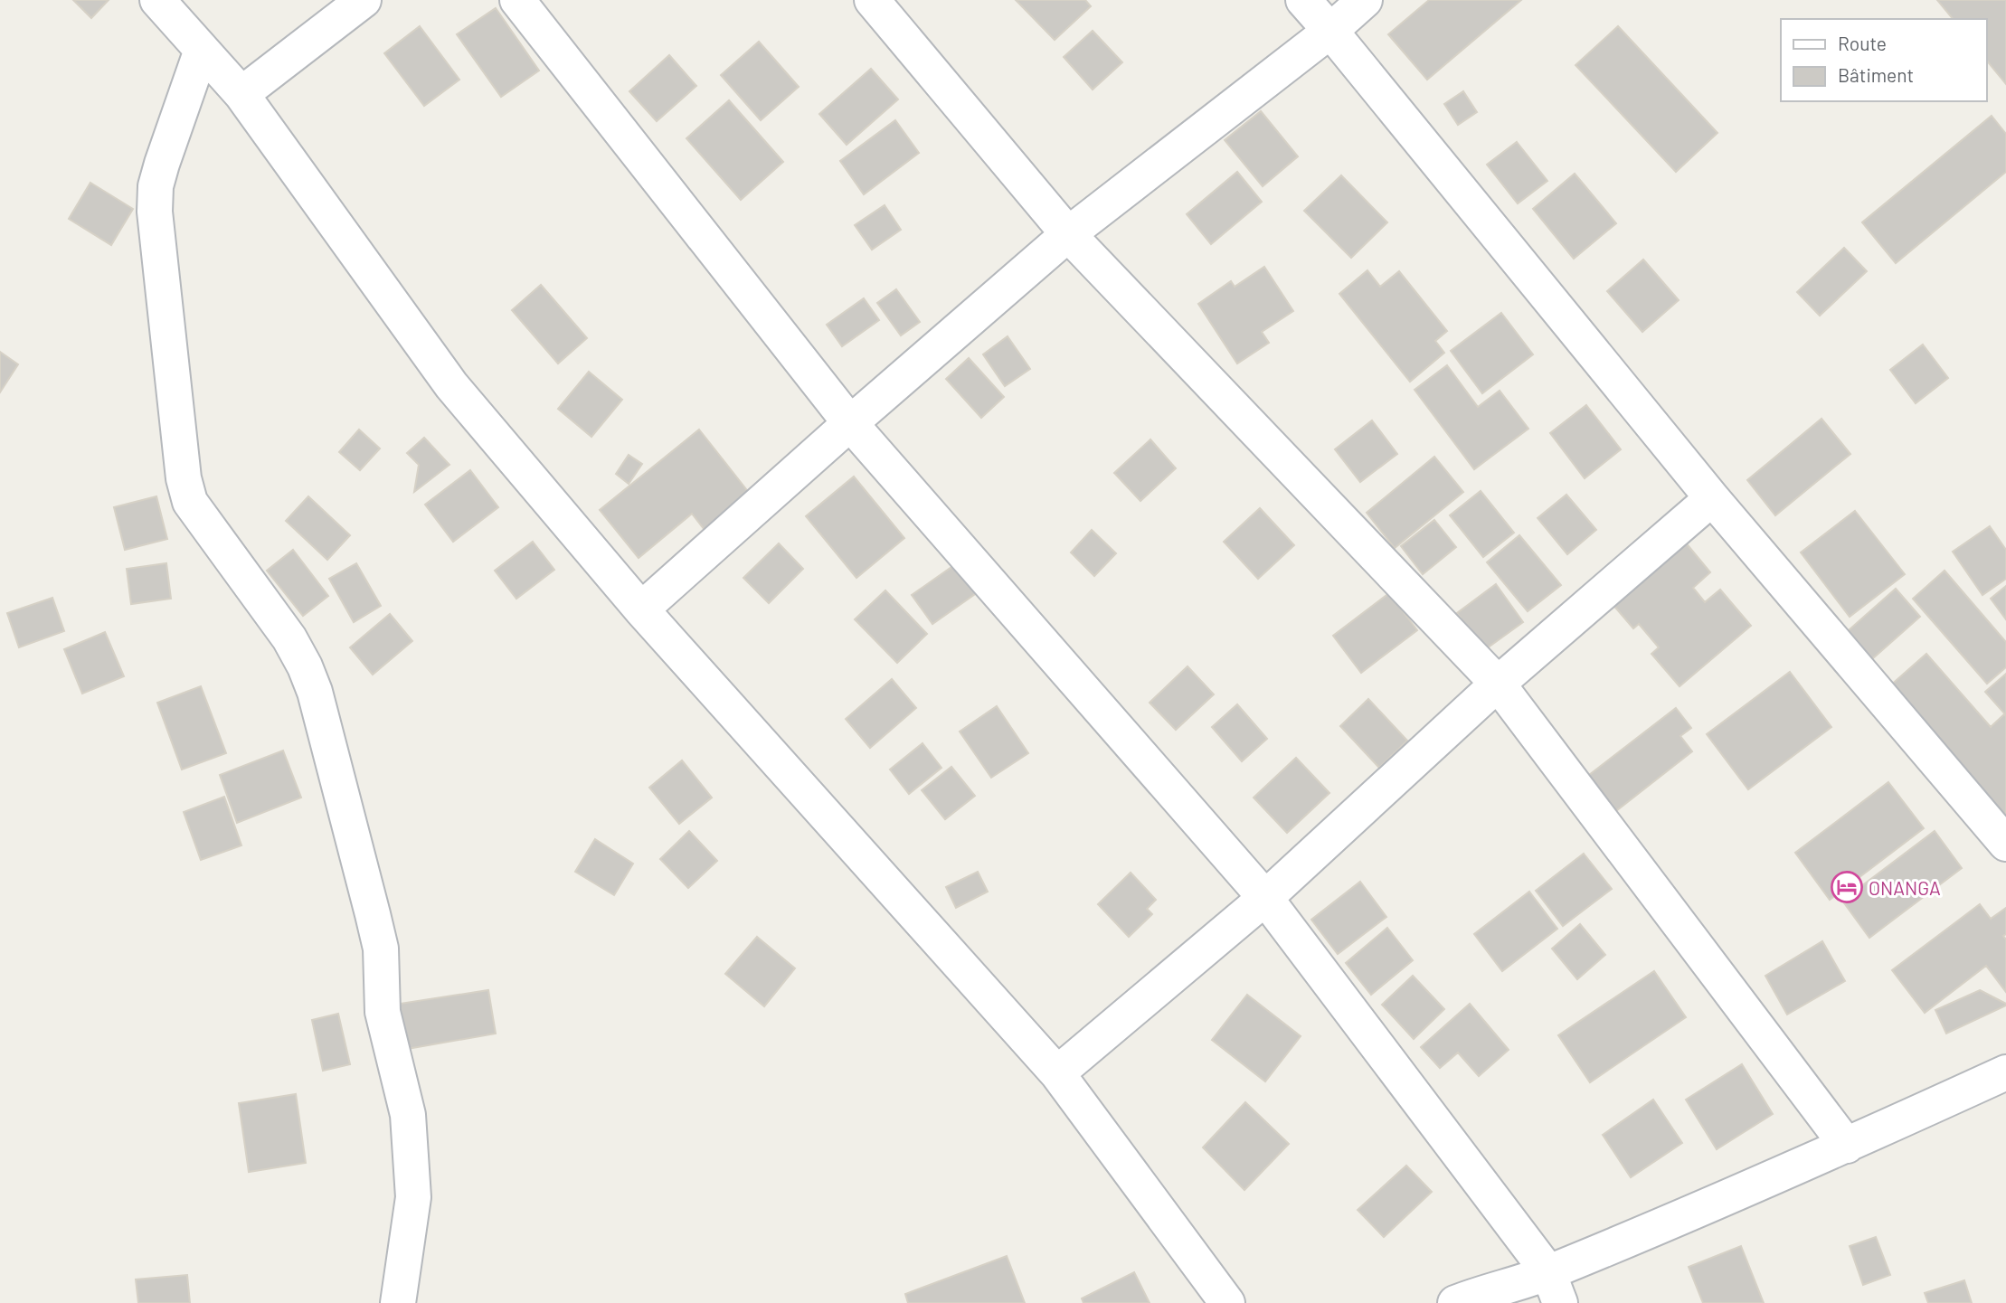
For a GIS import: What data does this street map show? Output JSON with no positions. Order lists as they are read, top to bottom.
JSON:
{
  "places": {
    "hotel": ["ONANGA"]
  },
  "legend": ["Route", "Bâtiment"]
}
